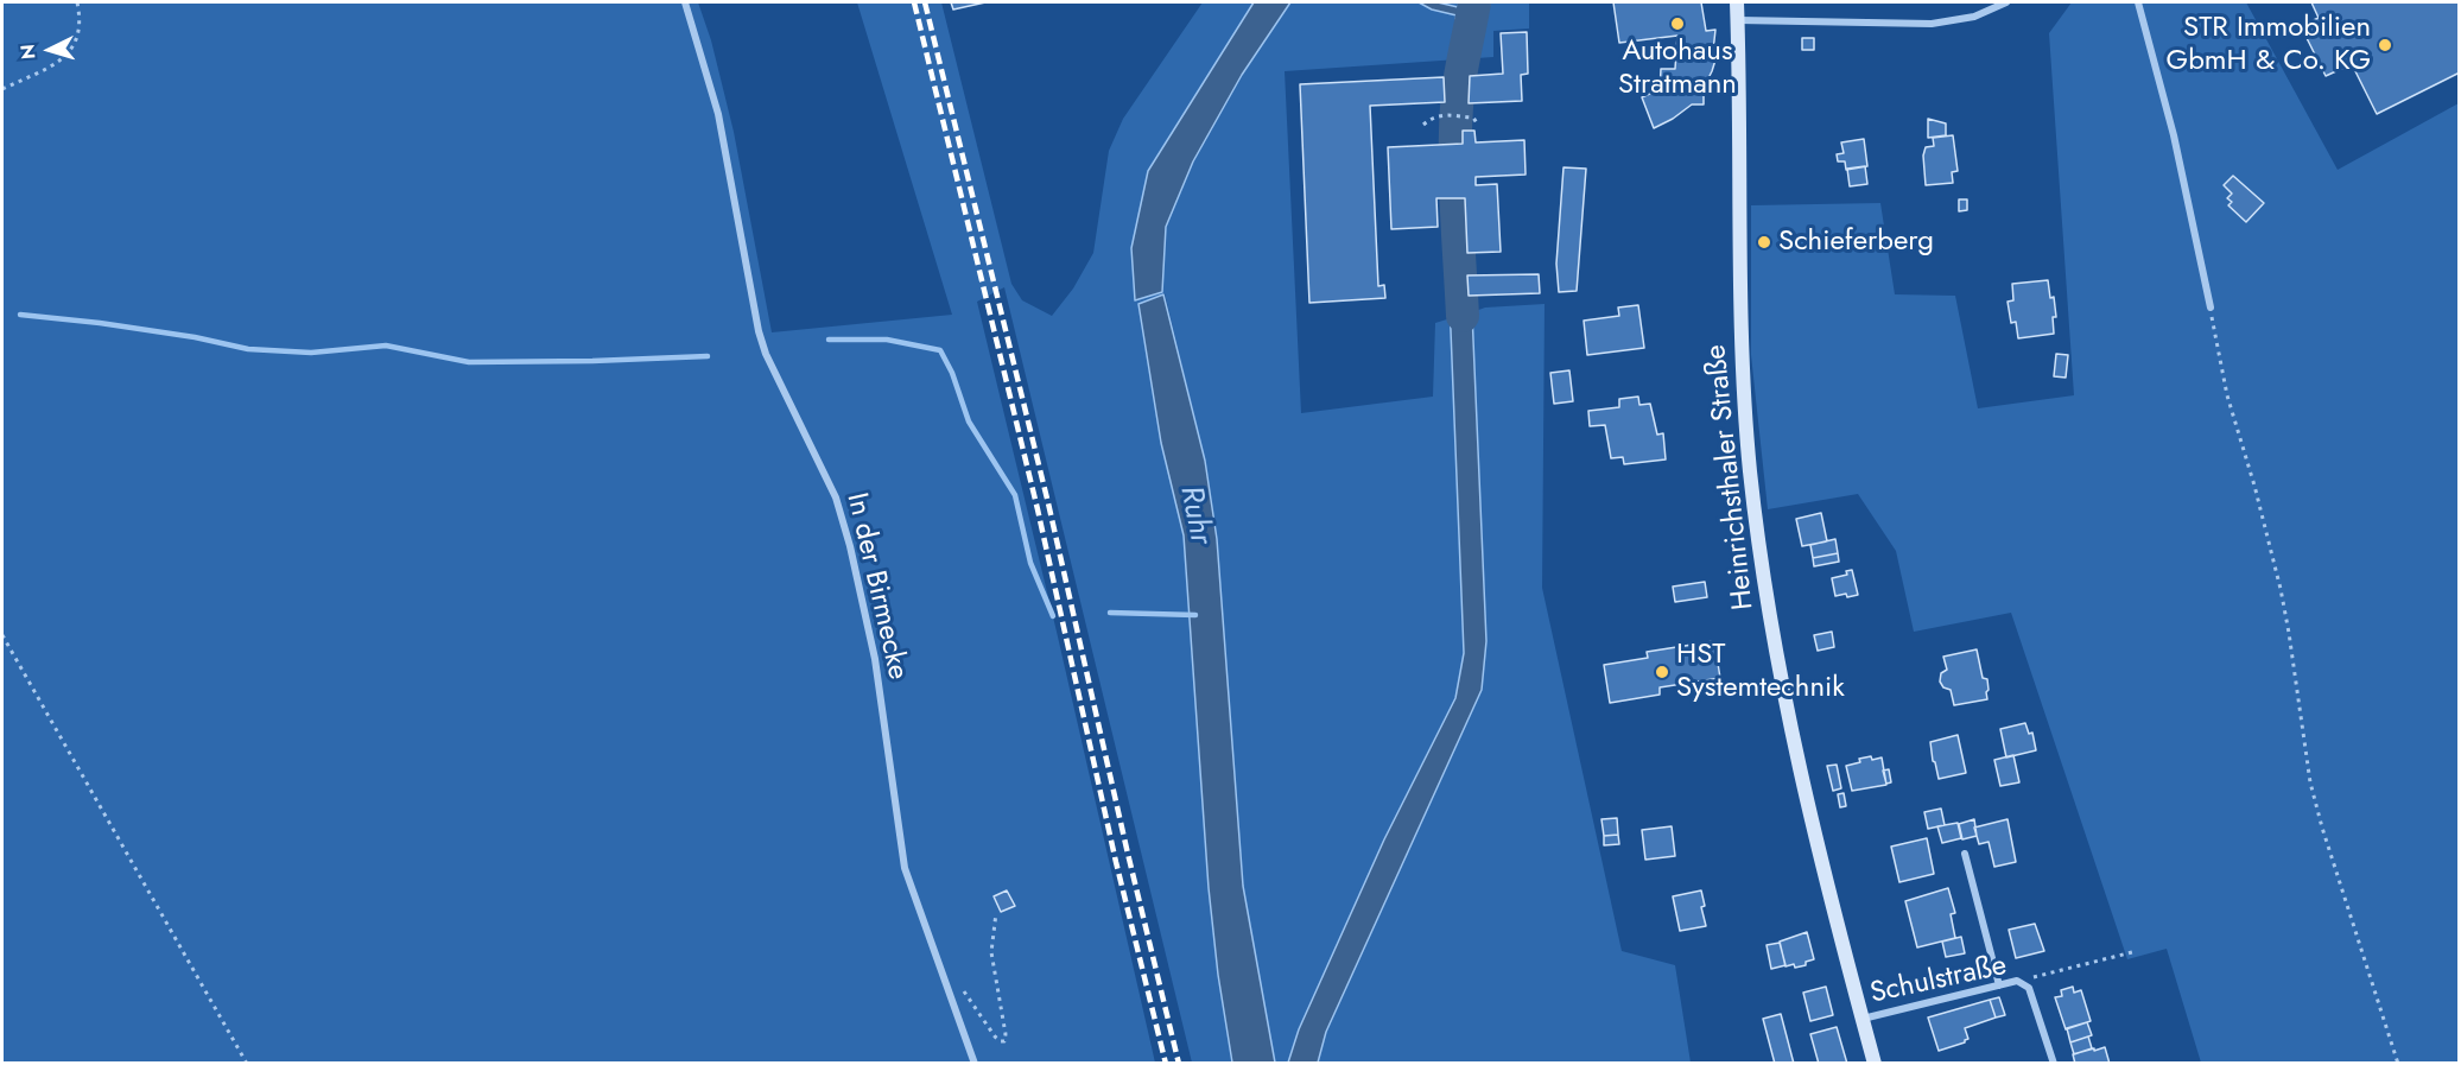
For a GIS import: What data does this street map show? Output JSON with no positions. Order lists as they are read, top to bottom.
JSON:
{
  "streets": {
    "main road": ["Heinrichsthaler Straße"],
    "street": ["In der Birmecke", "Schulstraße"]
  },
  "crossings": [
    ["Heinrichsthaler Straße", "Schulstraße"]
  ],
  "water": ["Ruhr"],
  "places": [
    "Autohaus Stratmann",
    "STR Immobilien GbmH & Co. KG",
    "Schieferberg",
    "HST Systemtechnik"
  ],
  "north": "left"
}
